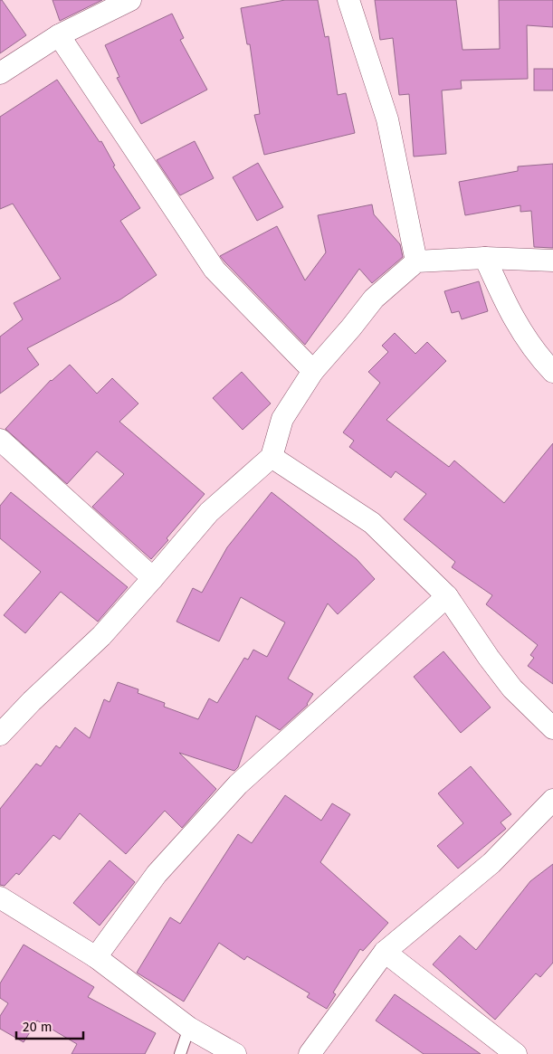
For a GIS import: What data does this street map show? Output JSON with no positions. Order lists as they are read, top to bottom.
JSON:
{
  "scale_bar": "20 m"
}
